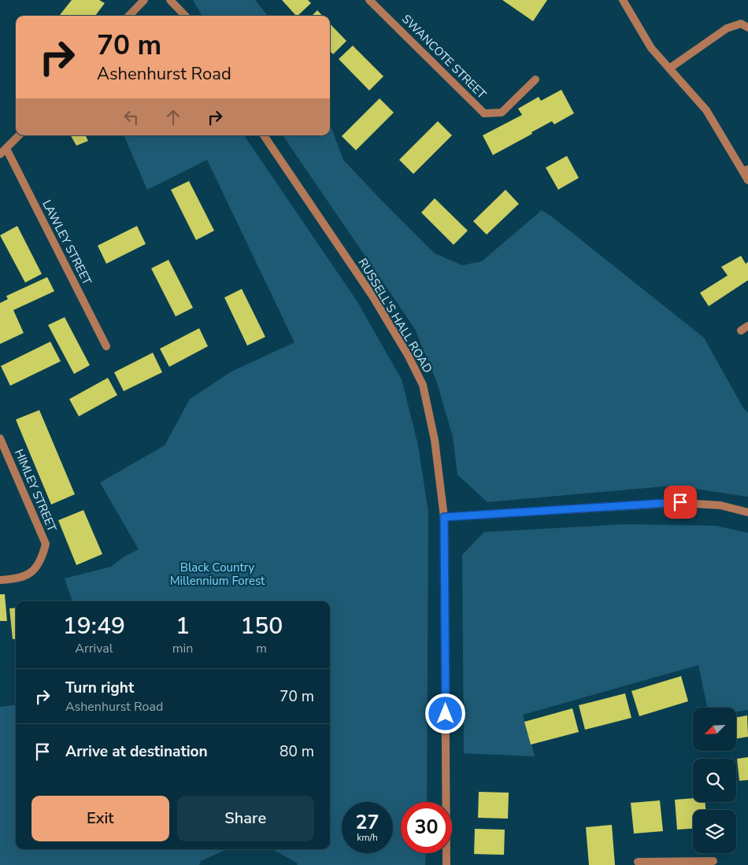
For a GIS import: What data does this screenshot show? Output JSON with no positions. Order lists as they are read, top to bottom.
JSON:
{
  "streets": {
    "street": [
      "SWANCOTE STREET",
      "LAWLEY STREET",
      "RUSSELL'S HALL ROAD",
      "HIMLEY STREET"
    ]
  },
  "parks": ["Black Country Millennium Forest"],
  "north": "bottom left",
  "page": {
    "turn": ["70 m", "Ashenhurst Road"],
    "eta": [
      "19:49",
      "Arrival",
      "1",
      "min",
      "150",
      "m"
    ],
    "list": [
      {
        "name": "Turn right",
        "note": "Ashenhurst Road",
        "value": "70 m"
      },
      {
        "name": "Arrive at destination",
        "value": "80 m"
      }
    ],
    "buttons": ["Exit", "Share"],
    "speed": "27 km/h",
    "limit": "30"
  }
}
